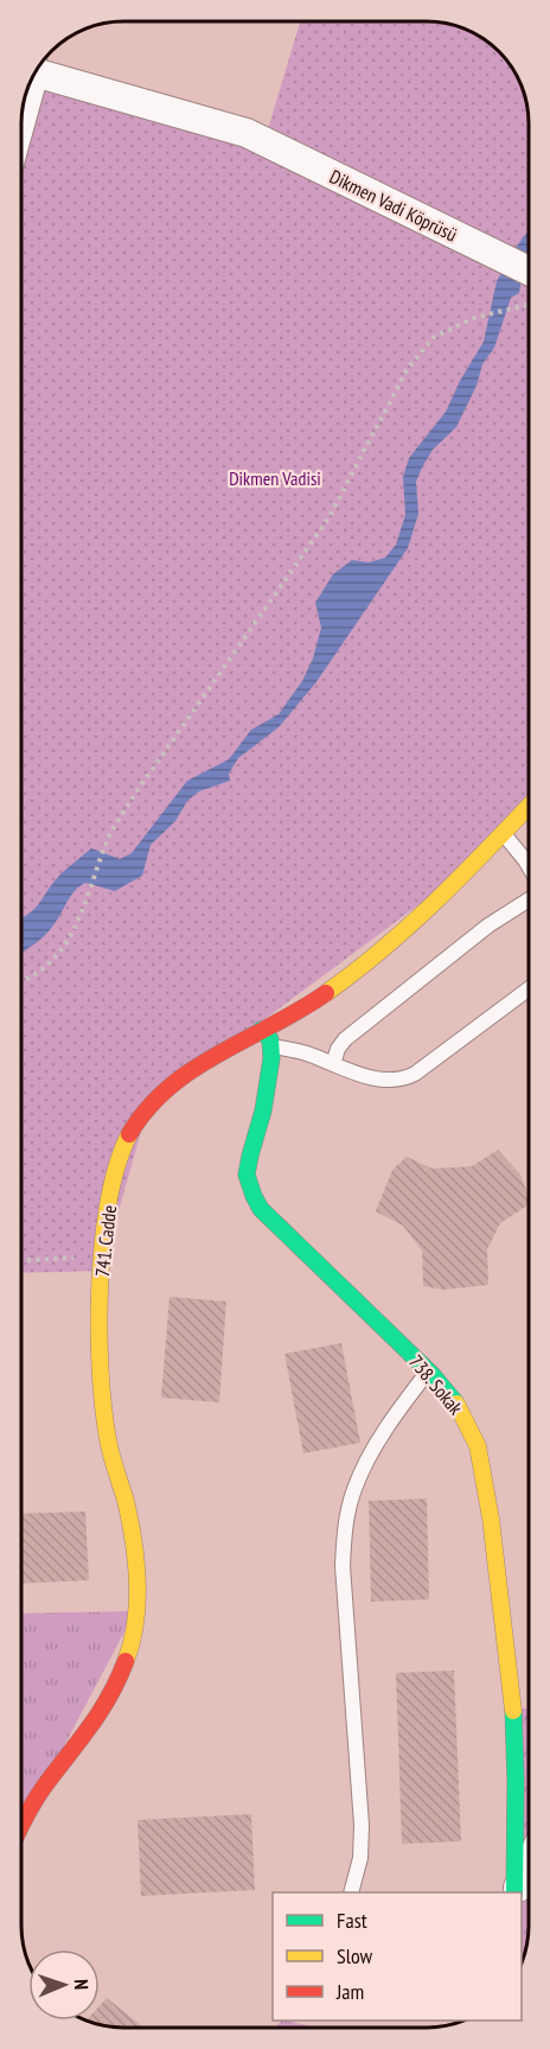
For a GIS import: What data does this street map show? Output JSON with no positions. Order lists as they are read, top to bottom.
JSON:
{
  "streets": {
    "street": ["Dikmen Vadi Köprüsü", "741. Cadde", "738. Sokak"]
  },
  "parks": ["Dikmen Vadisi"],
  "legend": ["Fast", "Slow", "Jam"],
  "north": "right"
}
